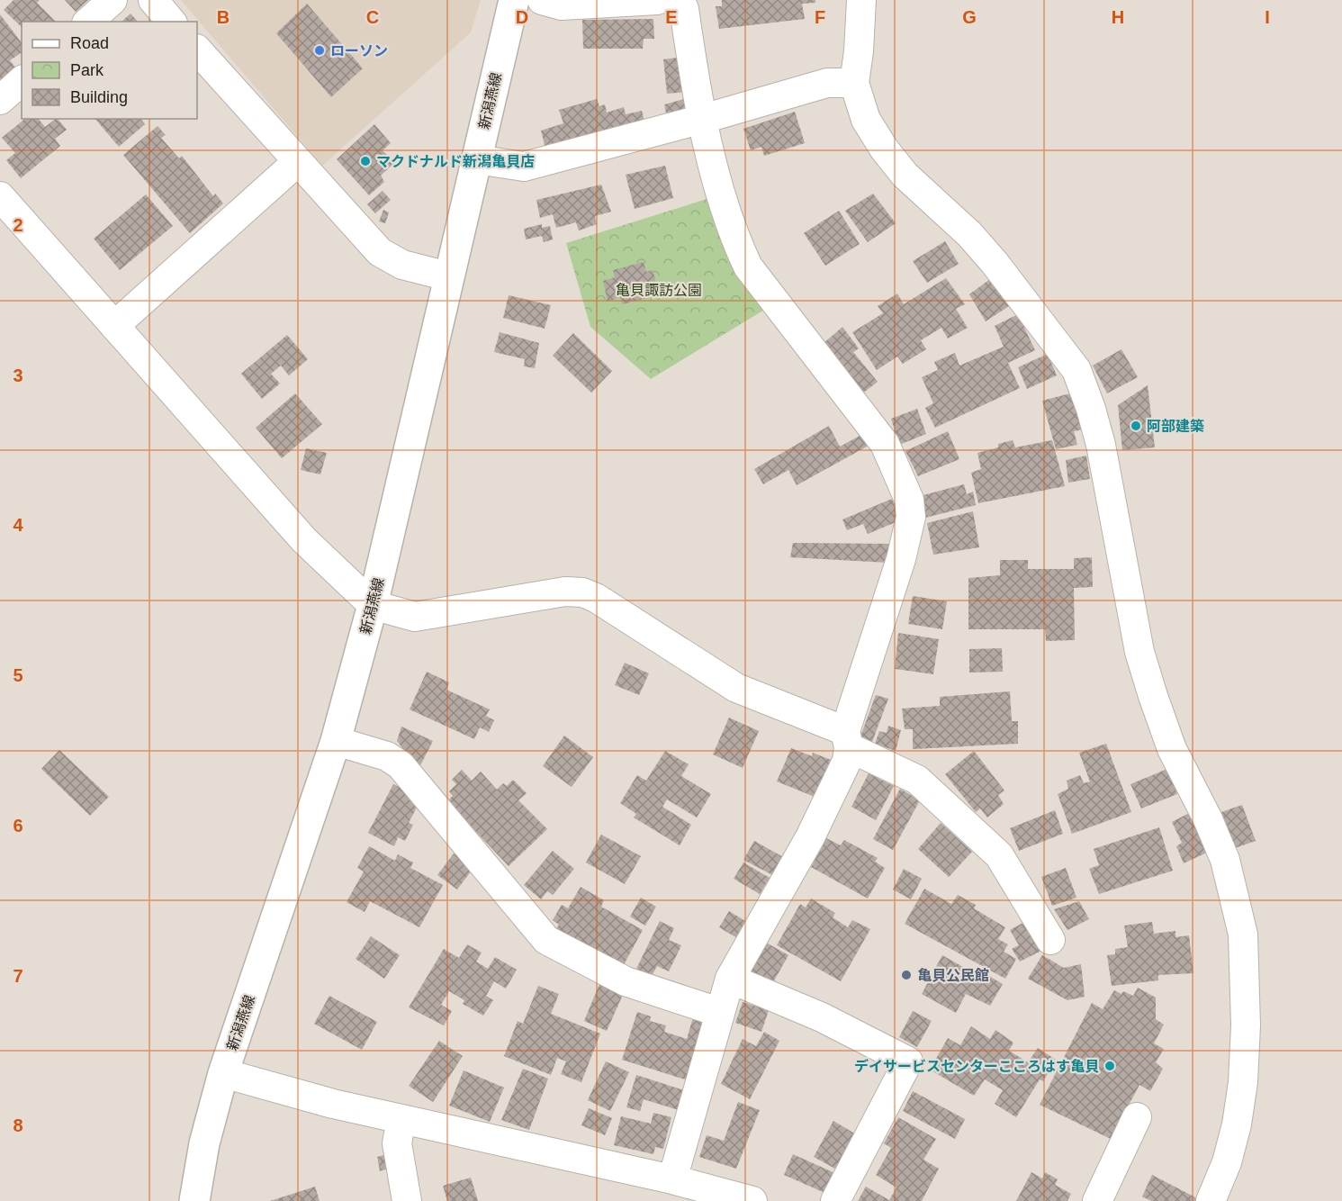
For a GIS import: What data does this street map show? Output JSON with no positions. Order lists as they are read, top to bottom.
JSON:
{
  "streets": {
    "main road": ["新潟燕線"]
  },
  "parks": ["亀貝諏訪公園"],
  "places": [
    "ローソン",
    "マクドナルド新潟亀貝店",
    "阿部建築",
    "亀貝公民館",
    "デイサービスセンターこころはす亀貝"
  ],
  "legend": ["Road", "Park", "Building"],
  "grid": {
    "columns": [
      "B",
      "C",
      "D",
      "E",
      "F",
      "G",
      "H",
      "I"
    ],
    "rows": [
      "2",
      "3",
      "4",
      "5",
      "6",
      "7",
      "8"
    ]
  }
}
